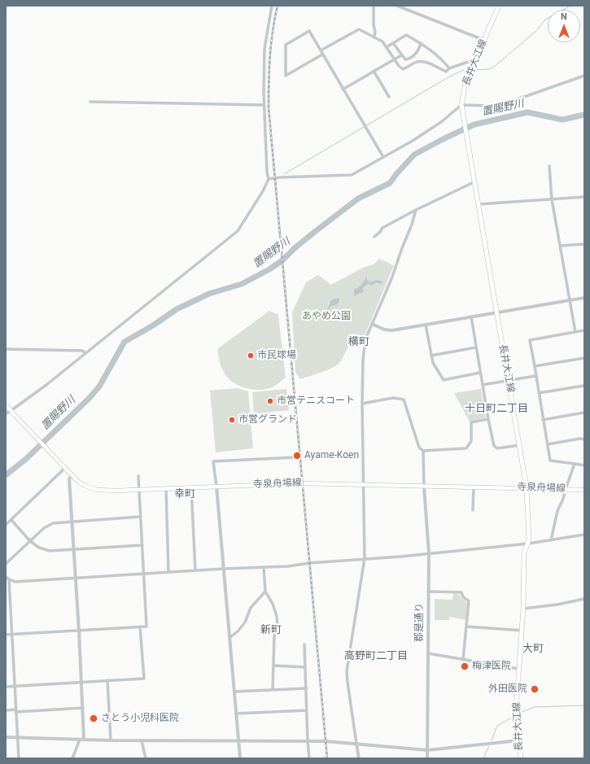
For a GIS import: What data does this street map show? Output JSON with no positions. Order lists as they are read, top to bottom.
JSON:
{
  "streets": {
    "main road": ["長井大江線", "寺泉舟場線"],
    "street": ["郡是通り"]
  },
  "crossings": [
    ["長井大江線", "寺泉舟場線"],
    ["寺泉舟場線", "郡是通り"]
  ],
  "districts": [
    "横町",
    "十日町二丁目",
    "幸町",
    "新町",
    "大町",
    "高野町二丁目"
  ],
  "water": ["置賜野川"],
  "parks": ["あやめ公園"],
  "places": [
    "市民球場",
    "市営テニスコート",
    "市営グランド",
    "Ayame-Koen",
    "梅津医院",
    "外田医院",
    "さとう小児科医院"
  ],
  "north": "top"
}
